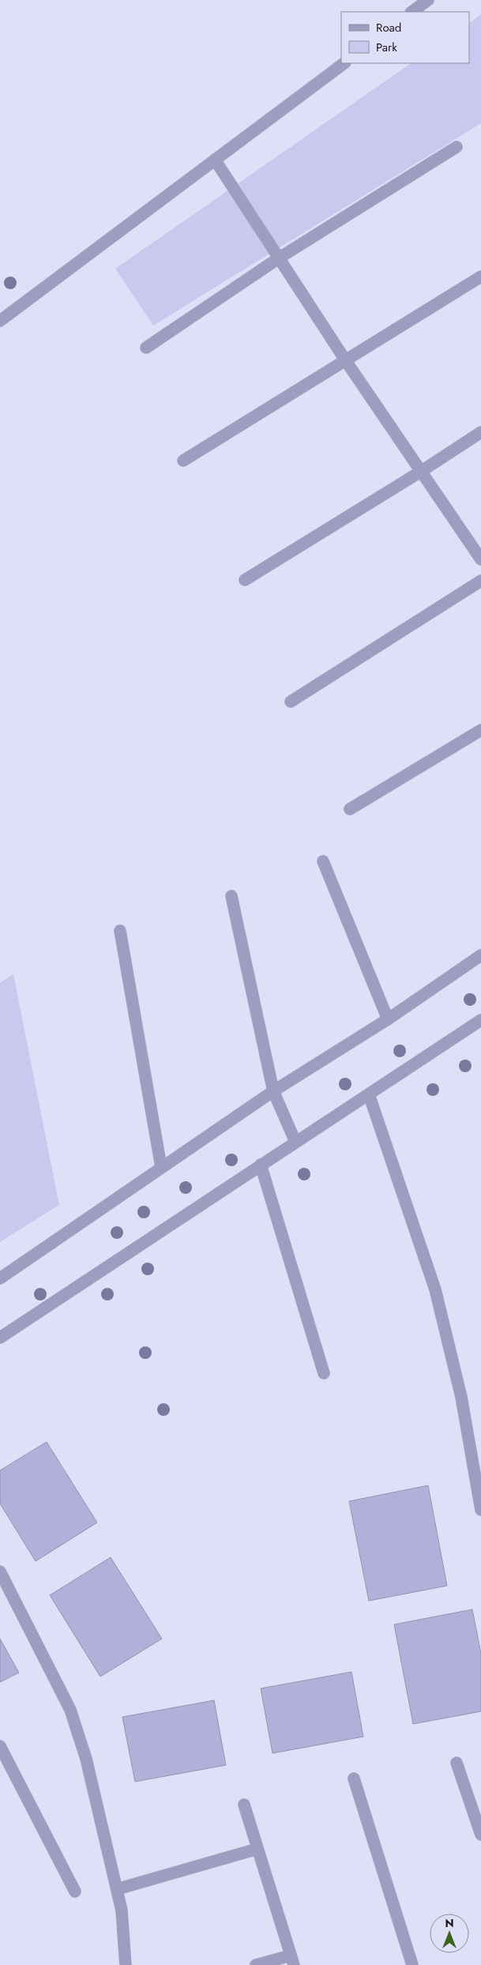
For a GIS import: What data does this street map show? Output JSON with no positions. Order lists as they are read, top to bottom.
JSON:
{
  "legend": ["Road", "Park"],
  "north": "top"
}
